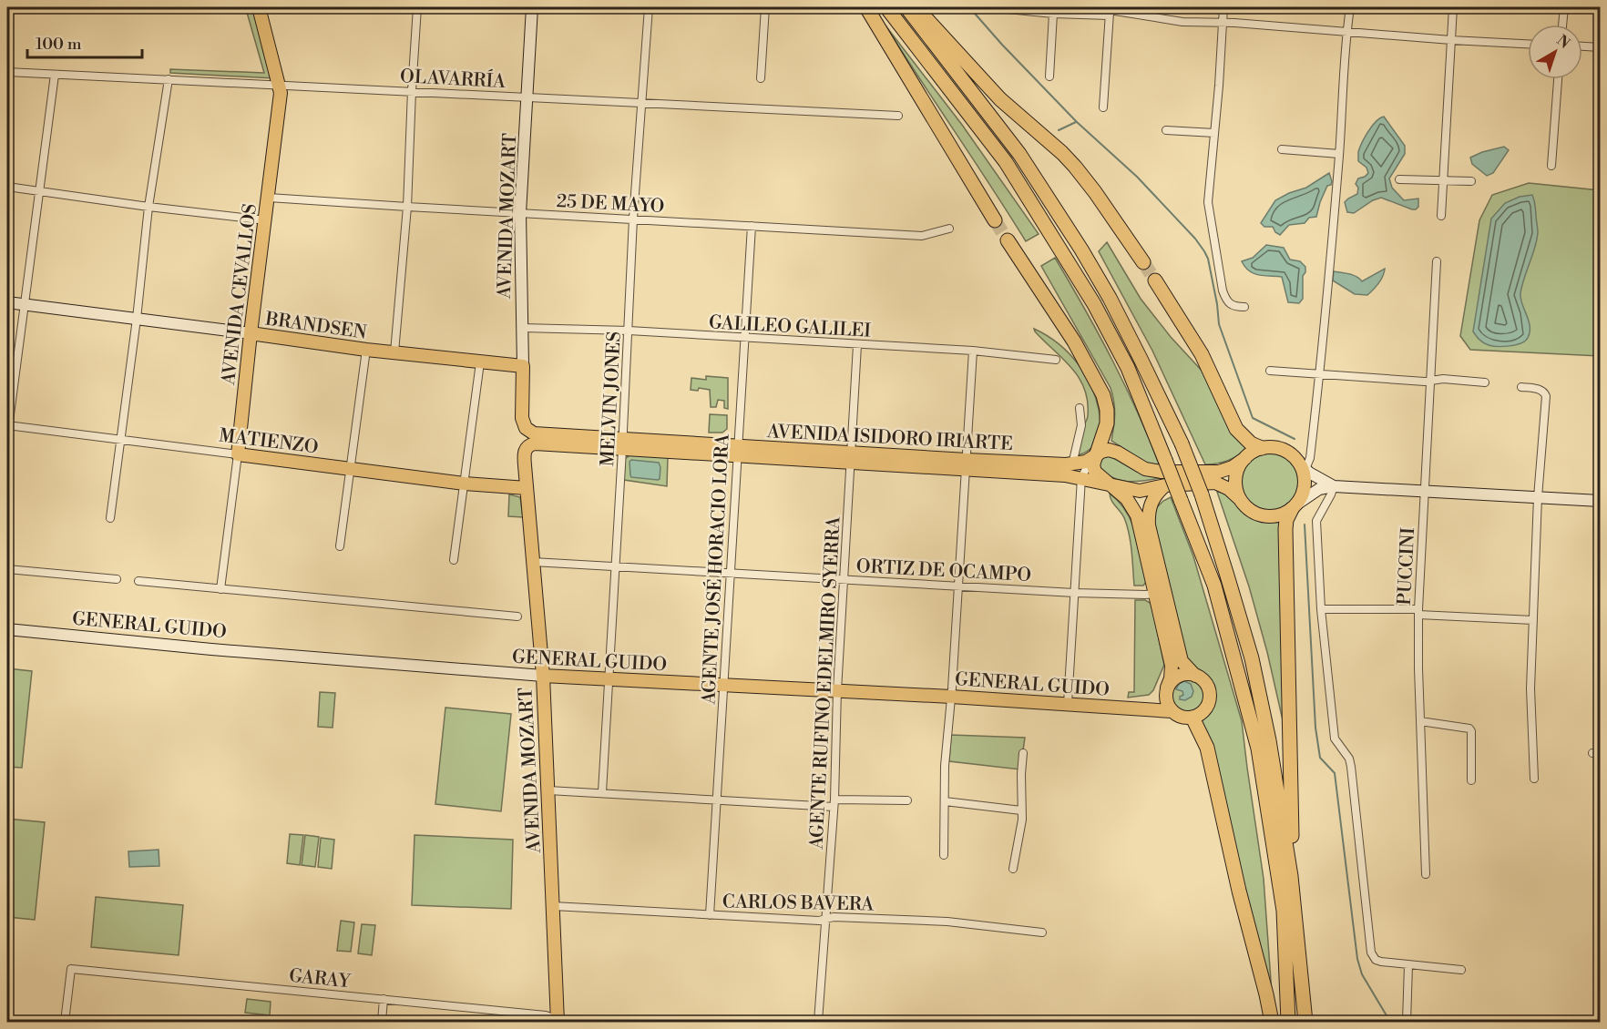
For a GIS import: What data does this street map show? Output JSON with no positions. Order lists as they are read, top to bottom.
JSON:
{
  "streets": {
    "main road": [
      "AVENIDA MOZART",
      "AVENIDA CEVALLOS",
      "BRANDSEN",
      "AVENIDA ISIDORO IRIARTE",
      "MATIENZO",
      "GENERAL GUIDO"
    ],
    "street": [
      "OLAVARRÍA",
      "25 DE MAYO",
      "GALILEO GALILEI",
      "MELVIN JONES",
      "PUCCINI",
      "AGENTE JOSÉ HORACIO LORA",
      "ORTIZ DE OCAMPO",
      "AGENTE RUFINO EDELMIRO SYERRA",
      "CARLOS BAVERA",
      "GARAY"
    ]
  },
  "crossings": [
    ["OLAVARRÍA", "AVENIDA MOZART"],
    ["OLAVARRÍA", "AVENIDA CEVALLOS"],
    ["OLAVARRÍA", "MELVIN JONES"],
    ["25 DE MAYO", "AVENIDA MOZART"],
    ["25 DE MAYO", "AVENIDA CEVALLOS"],
    ["25 DE MAYO", "MELVIN JONES"],
    ["25 DE MAYO", "AGENTE JOSÉ HORACIO LORA"],
    ["AVENIDA MOZART", "BRANDSEN"],
    ["AVENIDA MOZART", "GALILEO GALILEI"],
    ["AVENIDA MOZART", "AVENIDA ISIDORO IRIARTE"],
    ["AVENIDA MOZART", "MATIENZO"],
    ["AVENIDA MOZART", "ORTIZ DE OCAMPO"],
    ["AVENIDA MOZART", "GENERAL GUIDO"],
    ["AVENIDA MOZART", "CARLOS BAVERA"],
    ["AVENIDA MOZART", "GARAY"],
    ["AVENIDA CEVALLOS", "BRANDSEN"],
    ["AVENIDA CEVALLOS", "MATIENZO"],
    ["GALILEO GALILEI", "MELVIN JONES"],
    ["GALILEO GALILEI", "AGENTE JOSÉ HORACIO LORA"],
    ["GALILEO GALILEI", "AGENTE RUFINO EDELMIRO SYERRA"],
    ["MELVIN JONES", "AVENIDA ISIDORO IRIARTE"],
    ["MELVIN JONES", "ORTIZ DE OCAMPO"],
    ["MELVIN JONES", "GENERAL GUIDO"],
    ["AVENIDA ISIDORO IRIARTE", "AGENTE JOSÉ HORACIO LORA"],
    ["AVENIDA ISIDORO IRIARTE", "AGENTE RUFINO EDELMIRO SYERRA"],
    ["AGENTE JOSÉ HORACIO LORA", "ORTIZ DE OCAMPO"],
    ["AGENTE JOSÉ HORACIO LORA", "GENERAL GUIDO"],
    ["AGENTE JOSÉ HORACIO LORA", "CARLOS BAVERA"],
    ["ORTIZ DE OCAMPO", "AGENTE RUFINO EDELMIRO SYERRA"],
    ["GENERAL GUIDO", "AGENTE RUFINO EDELMIRO SYERRA"],
    ["AGENTE RUFINO EDELMIRO SYERRA", "CARLOS BAVERA"]
  ],
  "scale_bar": "100 m",
  "north": "top right"
}
